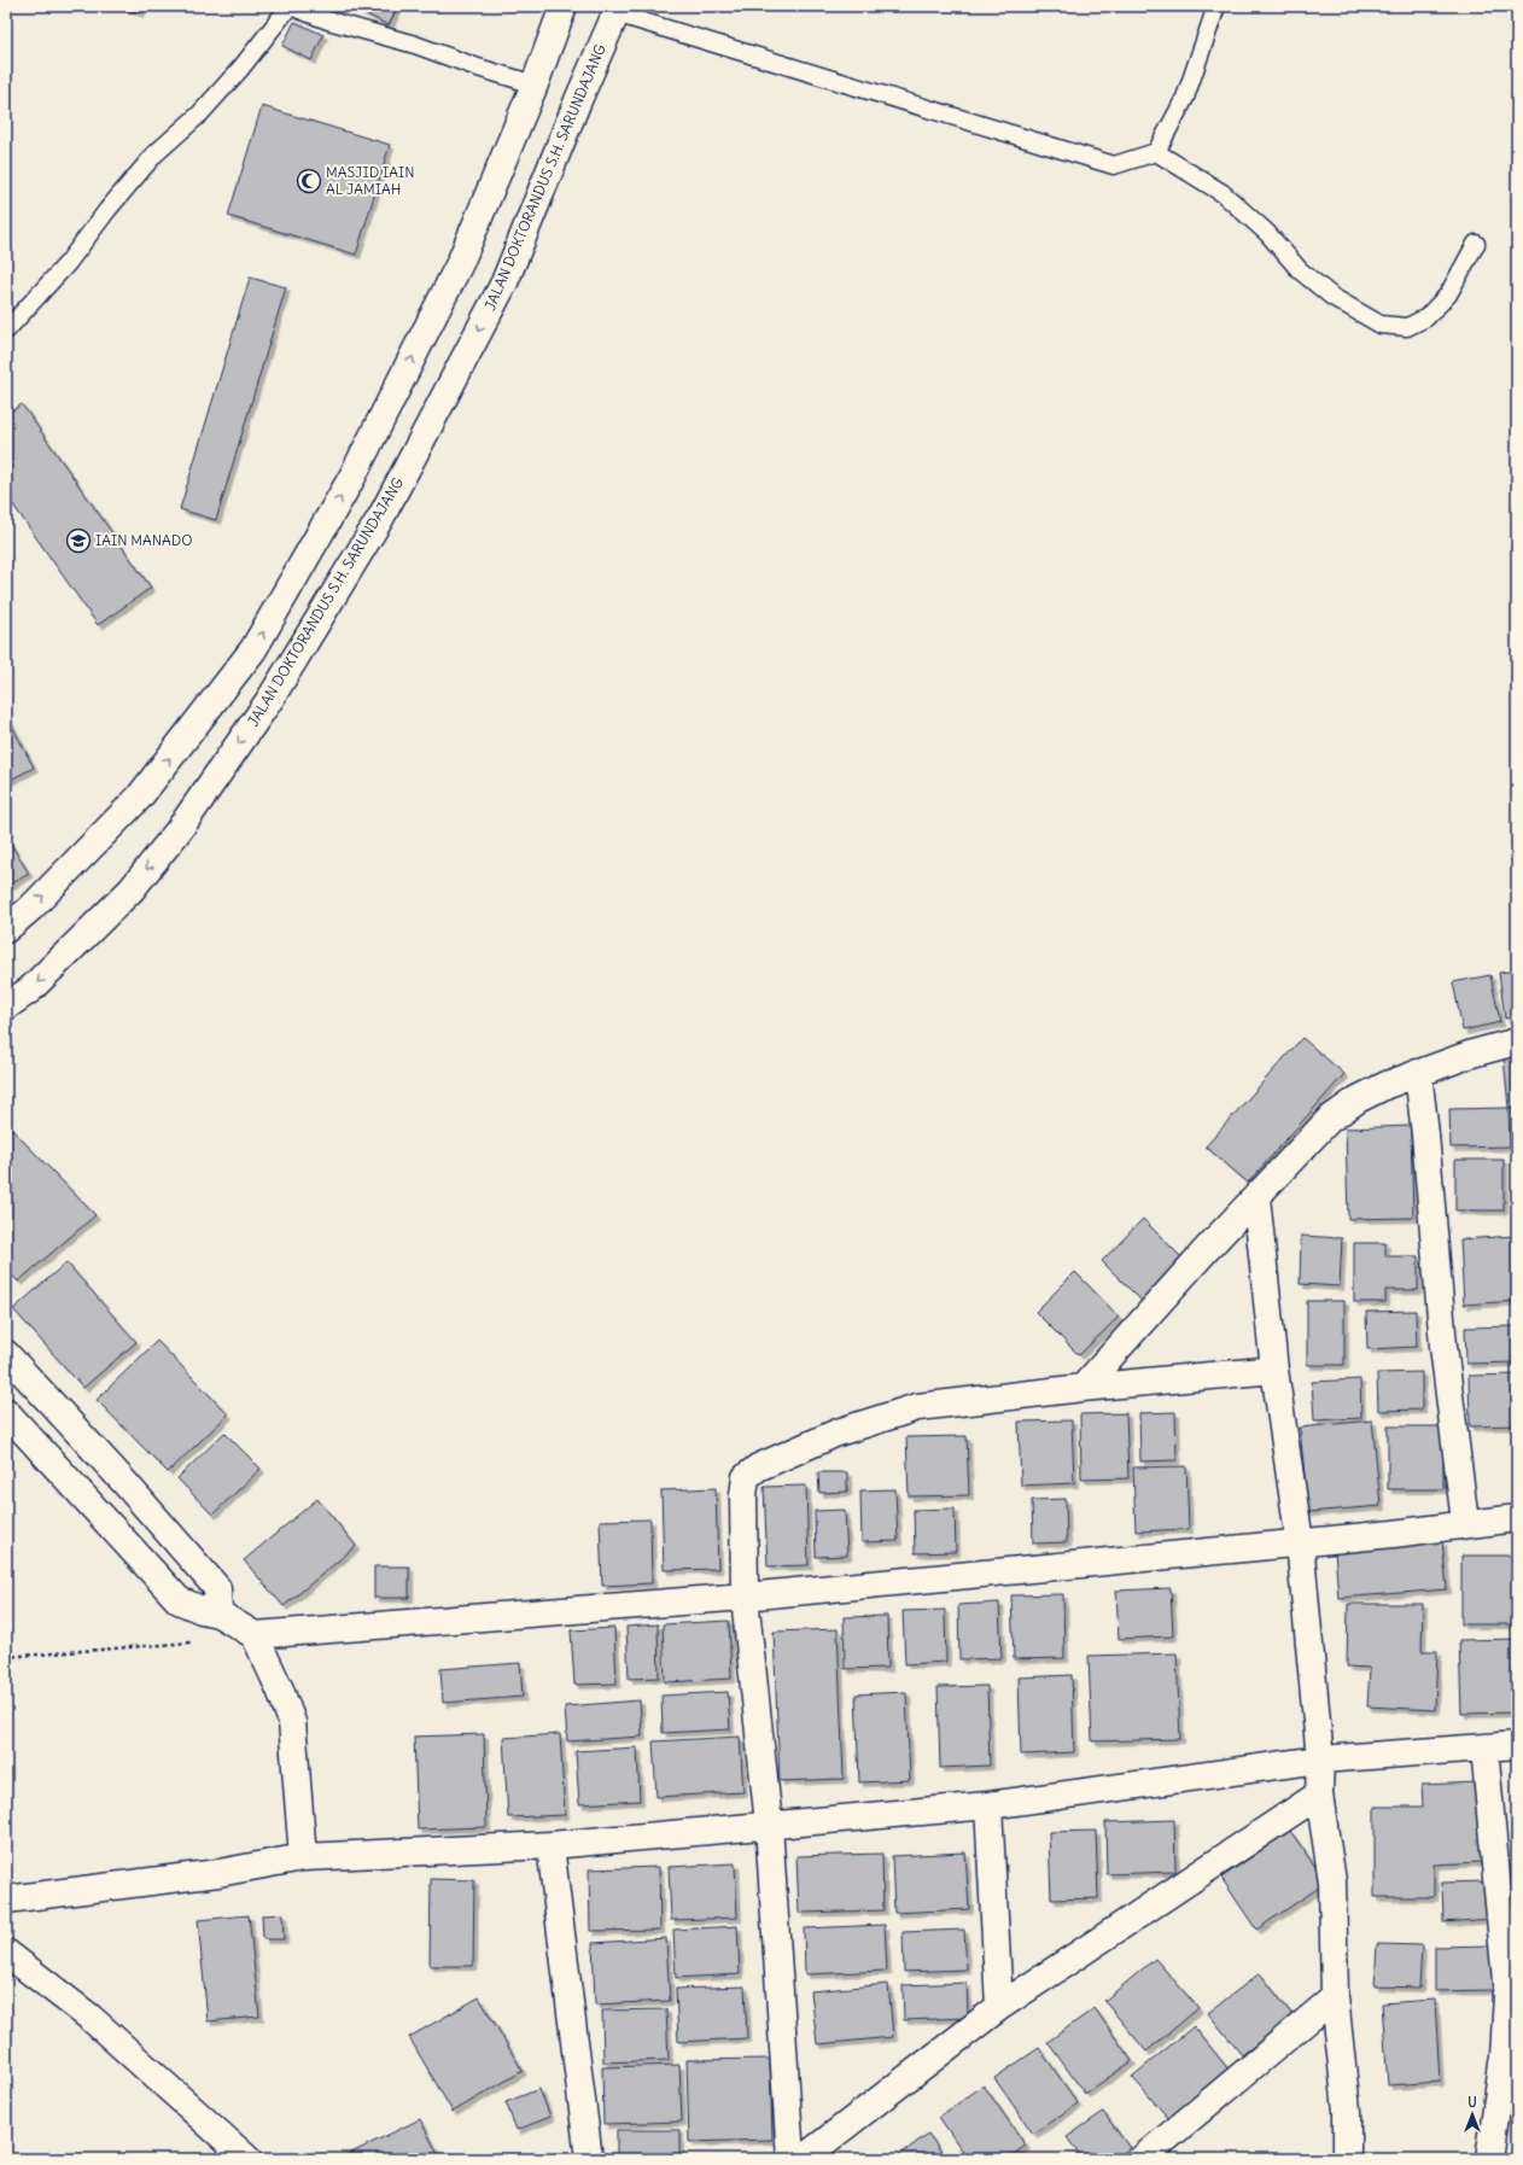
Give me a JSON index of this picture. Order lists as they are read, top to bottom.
{
  "streets": {
    "main road": ["JALAN DOKTORANDUS S.H. SARUNDAJANG"]
  },
  "places": {
    "mosque": ["MASJID IAIN AL JAMIAH"],
    "school or university": ["IAIN MANADO"]
  },
  "north": "top"
}
